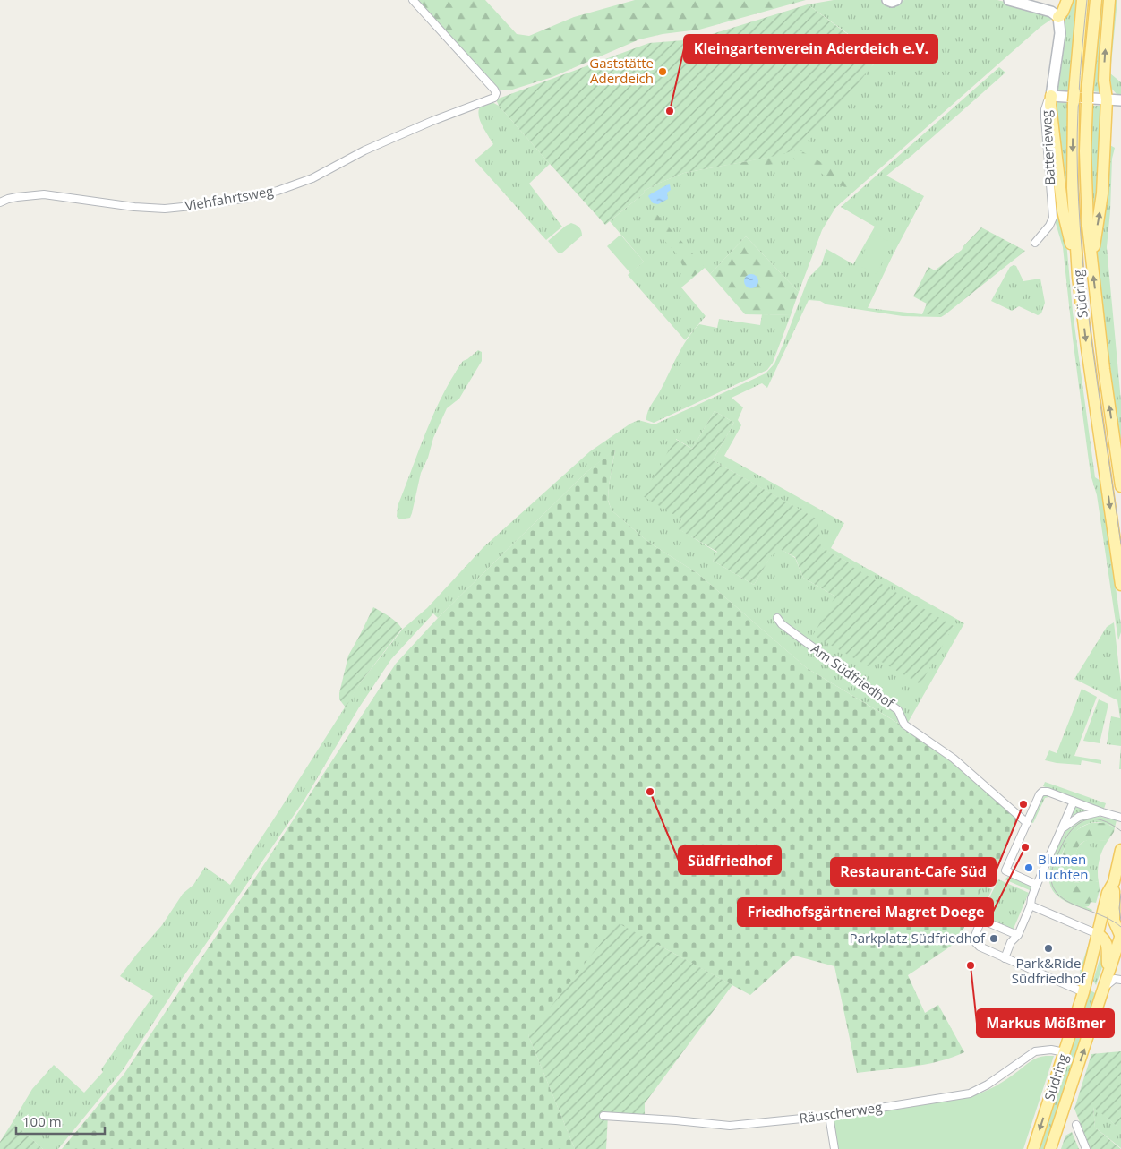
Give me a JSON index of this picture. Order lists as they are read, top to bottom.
{
  "streets": {
    "main road": ["Südring"],
    "street": [
      "Batterieweg",
      "Viehfahrtsweg",
      "Am Südfriedhof",
      "Räuscherweg"
    ]
  },
  "crossings": [
    ["Südring", "Räuscherweg"]
  ],
  "places": [
    "Gaststätte Aderdeich",
    "Kleingartenverein Aderdeich e.V.",
    "Südfriedhof",
    "Restaurant-Cafe Süd",
    "Friedhofsgärtnerei Magret Doege",
    "Blumen Luchten",
    "Parkplatz Südfriedhof",
    "Park&Ride Südfriedhof",
    "Markus Mößmer"
  ],
  "scale_bar": "100 m"
}
